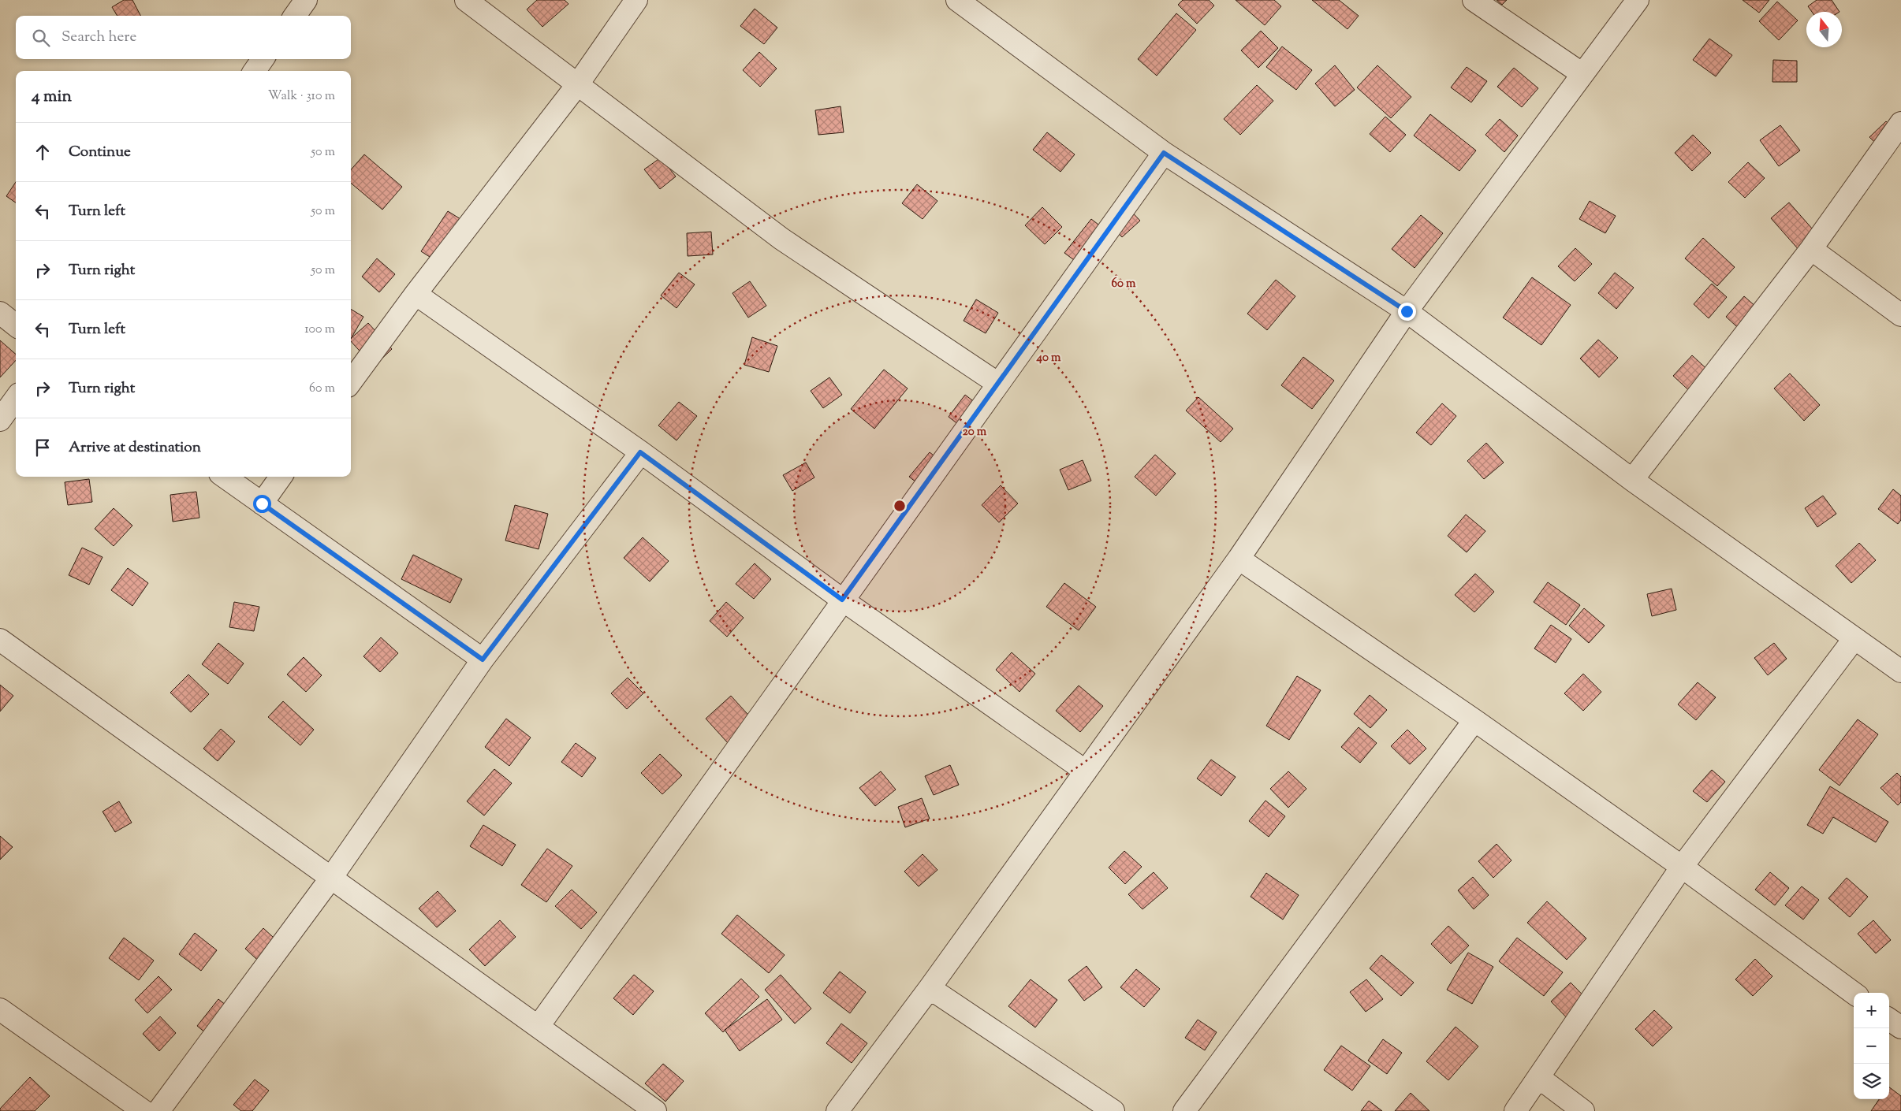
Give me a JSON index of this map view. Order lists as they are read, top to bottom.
{
  "north": "top",
  "page": {
    "search": "Search here",
    "heading": ["4 min", "Walk · 310 m"],
    "list": [
      ["Continue", "50 m"],
      ["Turn left", "50 m"],
      ["Turn right", "50 m"],
      ["Turn left", "100 m"],
      ["Turn right", "60 m"],
      "Arrive at destination"
    ],
    "map_buttons": ["+", "−"]
  },
  "rings": ["60 m", "40 m", "20 m"]
}
